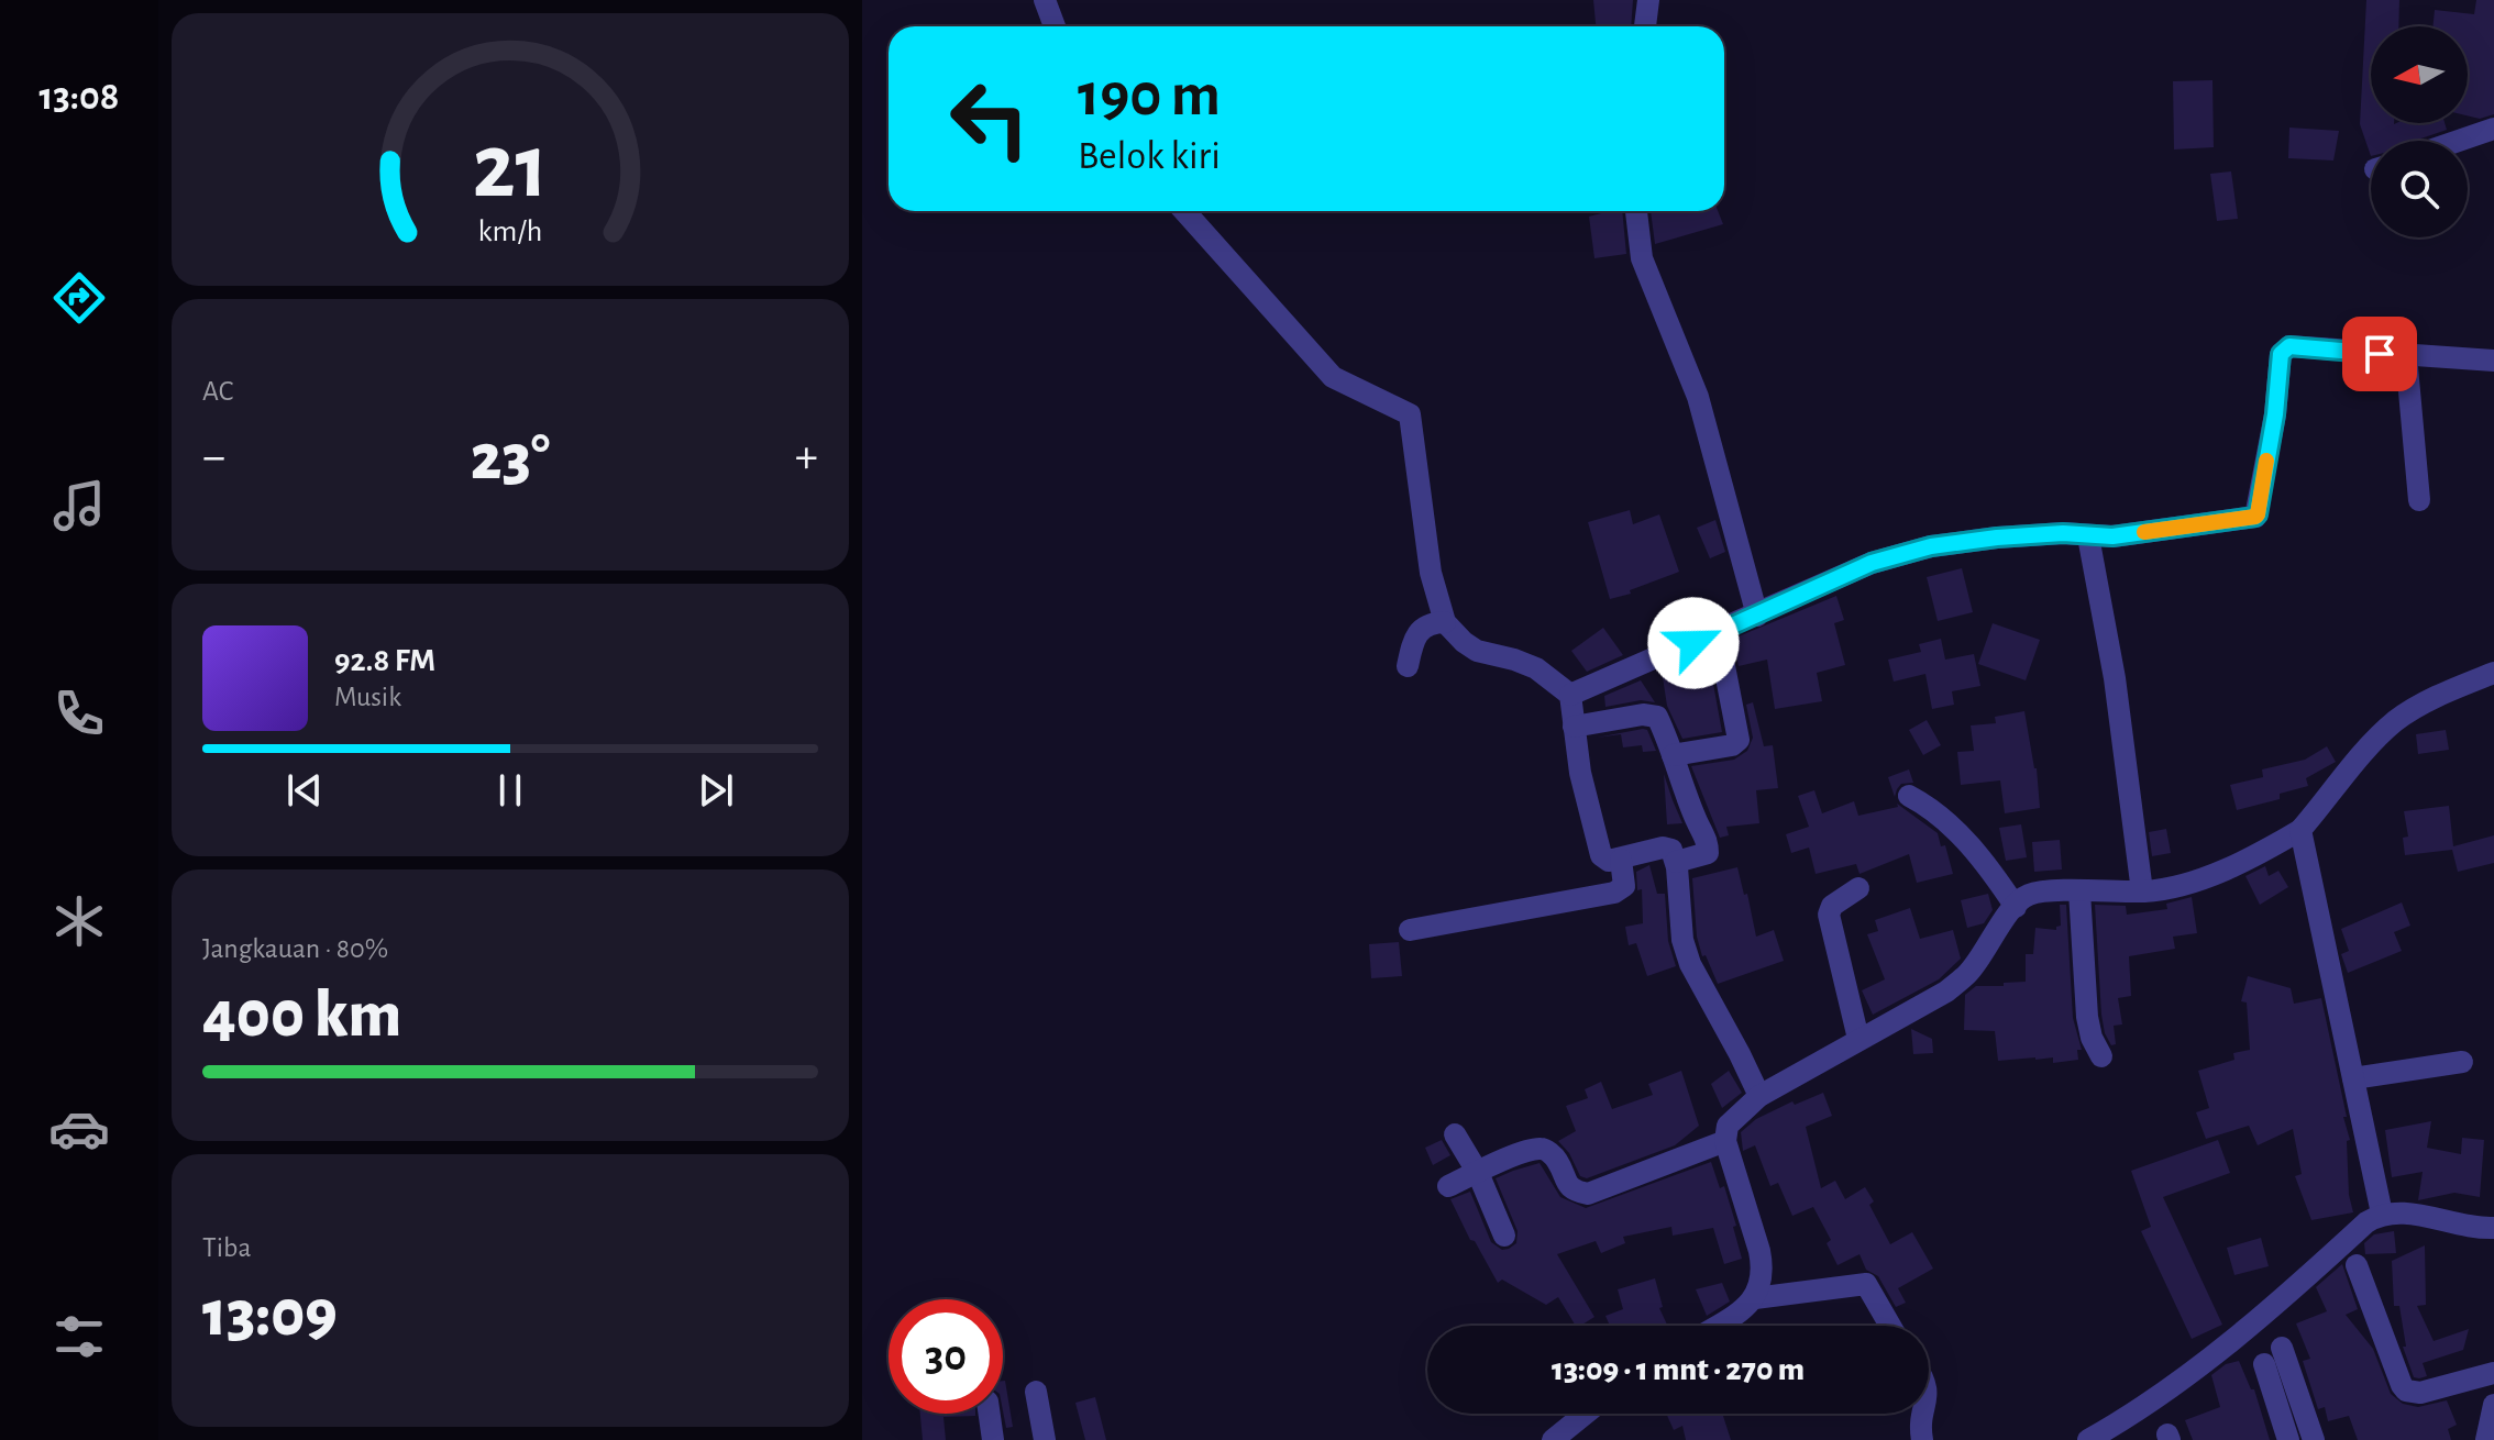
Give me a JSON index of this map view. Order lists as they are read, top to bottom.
{
  "north": "left",
  "page": {
    "tabs": "13:08",
    "turn": ["190 m", "Belok kiri"],
    "tile": [
      "AC",
      ["Jangkauan · 80%", "400 km"],
      ["Tiba", "13:09"]
    ],
    "heat": ["−", "23°", "+"],
    "song": ["92.8 FM", "Musik"],
    "limit": "30",
    "trip": "13:09 · 1 mnt · 270 m",
    "gauge": ["21", "km/h"]
  }
}
